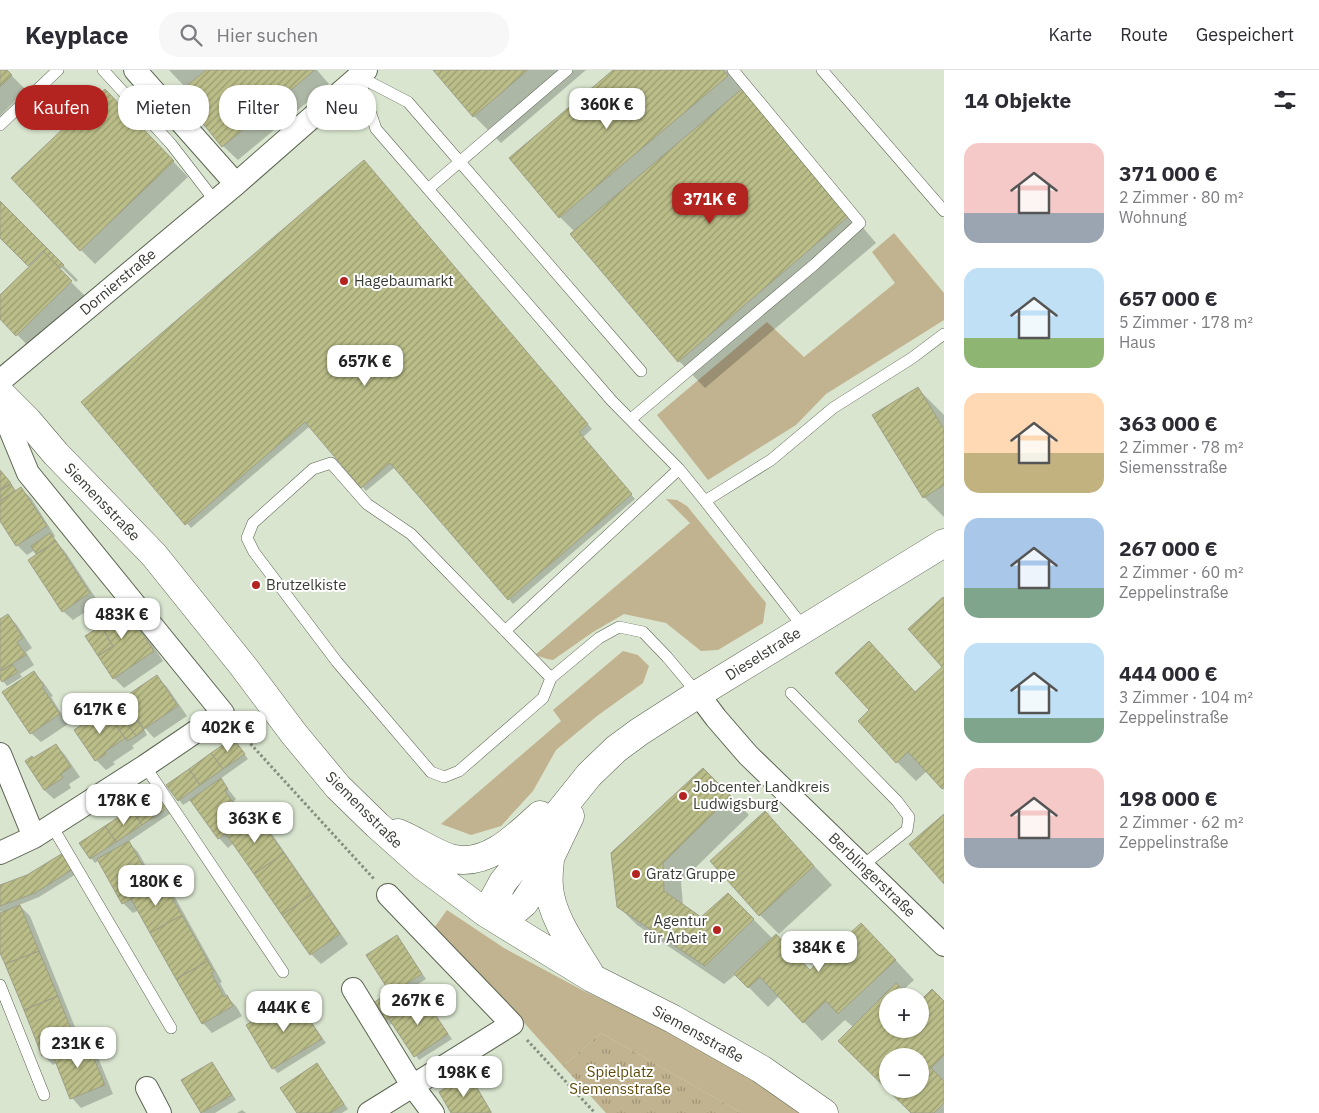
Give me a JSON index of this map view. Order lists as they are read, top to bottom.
{
  "streets": {
    "street": [
      "Dornierstraße",
      "Siemensstraße",
      "Dieselstraße",
      "Berblingerstraße"
    ]
  },
  "crossings": [
    ["Dieselstraße", "Berblingerstraße"]
  ],
  "parks": ["Spielplatz Siemensstraße"],
  "places": [
    "Hagebaumarkt",
    "Brutzelkiste",
    "Jobcenter Landkreis Ludwigsburg",
    "Gratz Gruppe",
    "Agentur für Arbeit"
  ],
  "page": {
    "header": "Keyplace",
    "search": "Hier suchen",
    "nav": ["Karte", "Route", "Gespeichert"],
    "heading": "14 Objekte",
    "chip": [
      "Kaufen",
      "Mieten",
      "Filter",
      "Neu"
    ],
    "price": [
      "360K €",
      "371K €",
      "657K €",
      "483K €",
      "617K €",
      "402K €",
      "178K €",
      "363K €",
      "180K €",
      "384K €",
      "267K €",
      "444K €",
      "231K €",
      "198K €"
    ],
    "list": [
      {
        "name": "371 000 €",
        "note": "2 Zimmer · 80 m² · Wohnung"
      },
      {
        "name": "657 000 €",
        "note": "5 Zimmer · 178 m² · Haus"
      },
      {
        "name": "363 000 €",
        "note": "2 Zimmer · 78 m² · Siemensstraße"
      },
      {
        "name": "267 000 €",
        "note": "2 Zimmer · 60 m² · Zeppelinstraße"
      },
      {
        "name": "444 000 €",
        "note": "3 Zimmer · 104 m² · Zeppelinstraße"
      },
      {
        "name": "198 000 €",
        "note": "2 Zimmer · 62 m² · Zeppelinstraße"
      }
    ],
    "map_buttons": ["+", "−"]
  }
}
